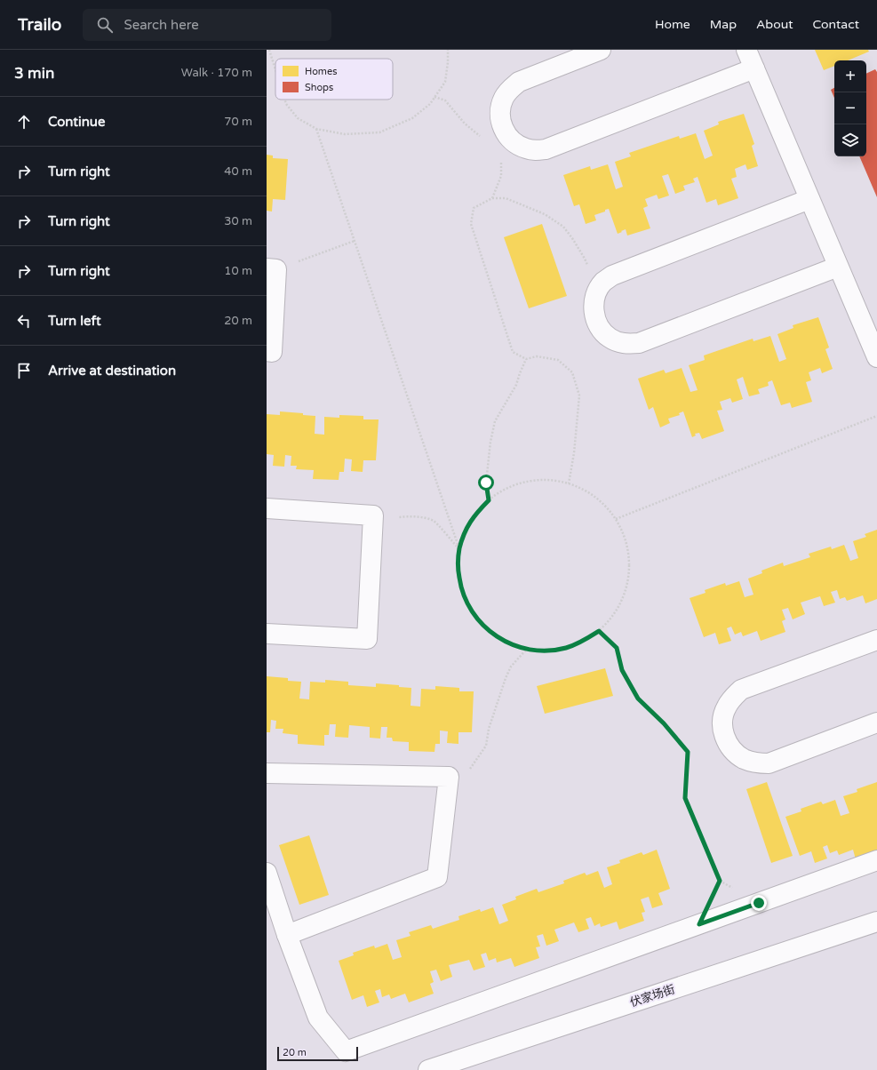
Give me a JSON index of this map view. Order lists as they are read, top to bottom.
{
  "streets": {
    "street": ["伏家场街"]
  },
  "legend": ["Homes", "Shops"],
  "scale_bar": "20 m",
  "page": {
    "header": "Trailo",
    "search": "Search here",
    "nav": [
      "Home",
      "Map",
      "About",
      "Contact"
    ],
    "heading": ["3 min", "Walk · 170 m"],
    "map_buttons": ["+", "−"],
    "list": [
      ["Continue", "70 m"],
      ["Turn right", "40 m"],
      ["Turn right", "30 m"],
      ["Turn right", "10 m"],
      ["Turn left", "20 m"],
      "Arrive at destination"
    ],
    "scale": "20 m"
  }
}
